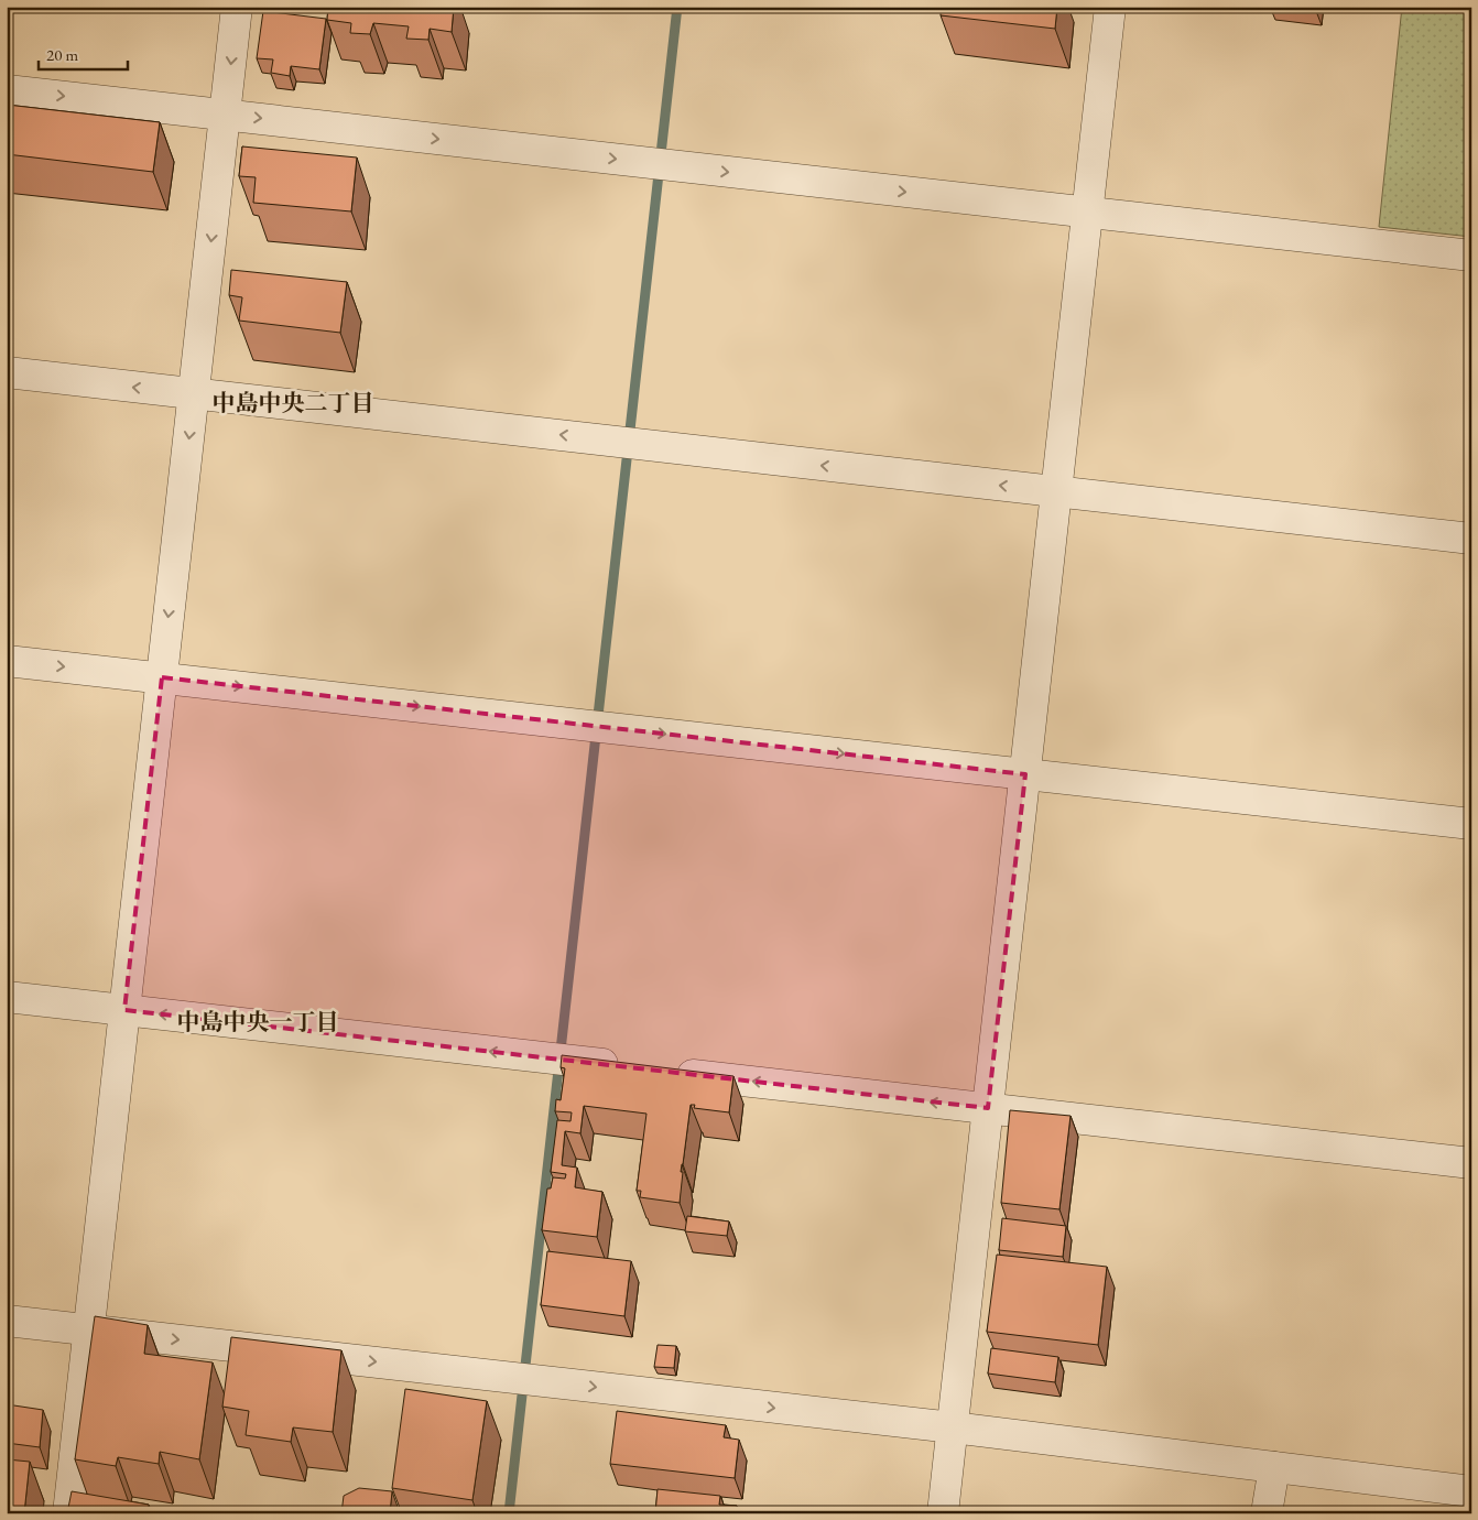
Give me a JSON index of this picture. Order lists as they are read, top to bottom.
{
  "districts": ["中島中央二丁目", "中島中央一丁目"],
  "scale_bar": "20 m"
}
